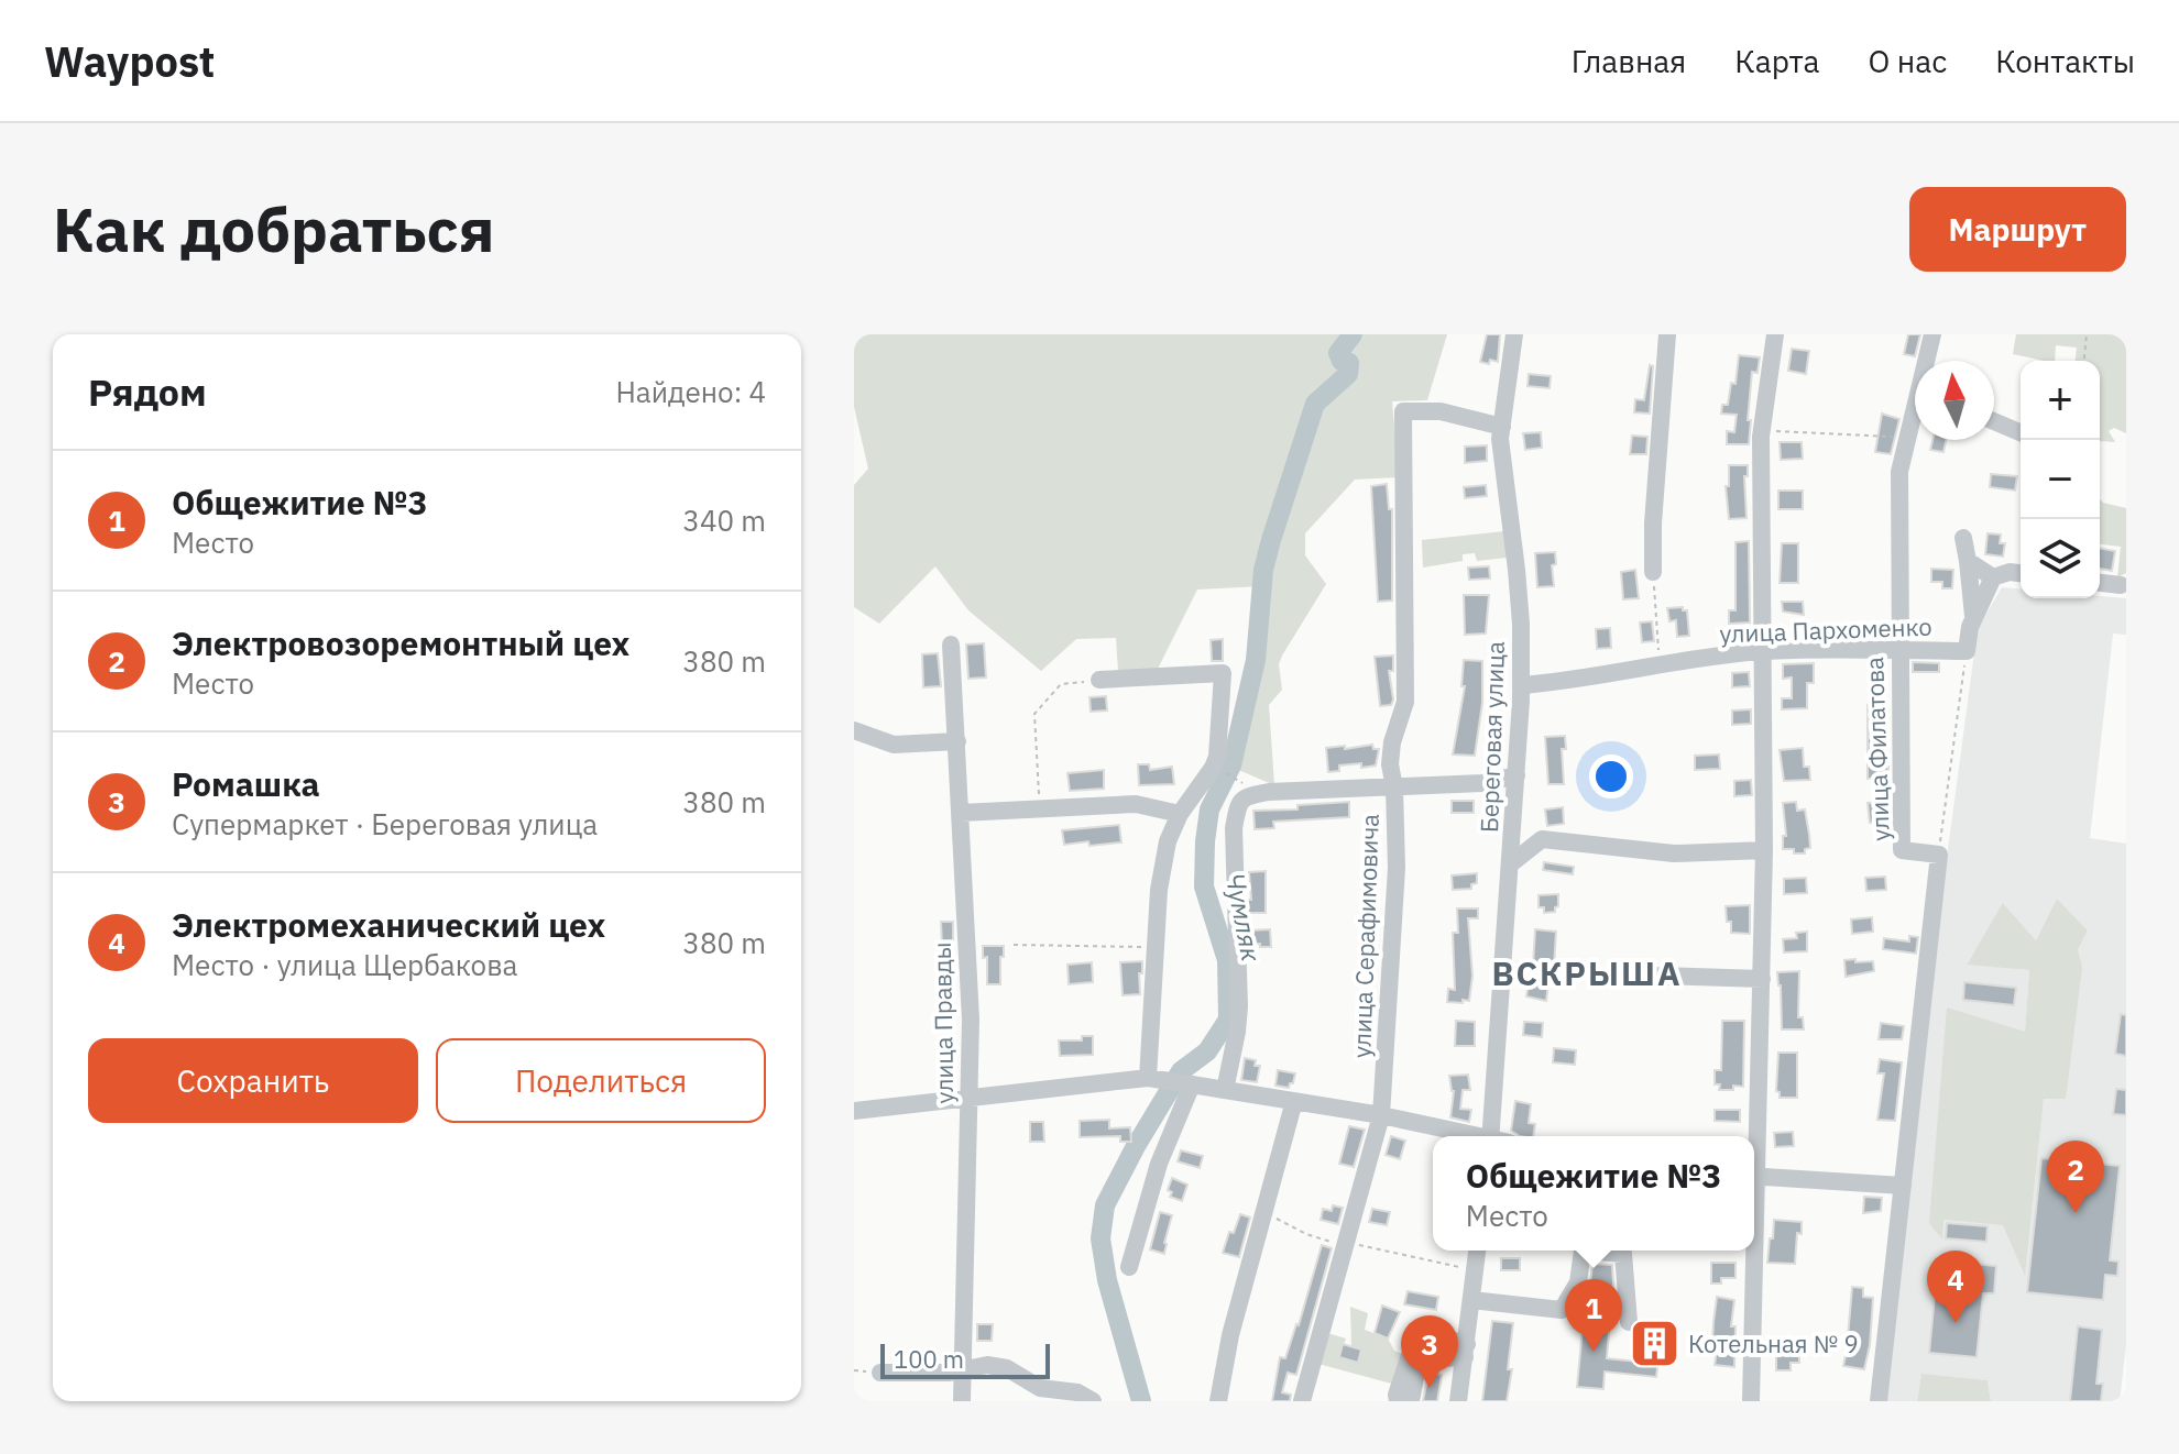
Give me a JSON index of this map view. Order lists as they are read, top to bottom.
{
  "streets": {
    "street": [
      "улица Пархоменко",
      "Береговая улица",
      "улица Филатова",
      "улица Серафимовича",
      "улица Правды"
    ]
  },
  "crossings": [
    ["улица Пархоменко", "Береговая улица"],
    ["улица Пархоменко", "улица Филатова"],
    ["Береговая улица", "улица Серафимовича"]
  ],
  "districts": ["ВСКРЫША"],
  "water": ["Чумляк"],
  "places": {
    "building": ["Котельная № 9"]
  },
  "scale_bar": "100 m",
  "north": "top",
  "page": {
    "header": "Waypost",
    "nav": [
      "Главная",
      "Карта",
      "О нас",
      "Контакты"
    ],
    "buttons": [
      "Маршрут",
      ["Сохранить", "Поделиться"]
    ],
    "title": "Как добраться",
    "heading": ["Рядом", "Найдено: 4"],
    "map_buttons": ["+", "−"],
    "list": [
      {
        "mark": "1",
        "name": "Общежитие №3",
        "note": "Место",
        "value": "340 m"
      },
      {
        "mark": "2",
        "name": "Электровозоремонтный цех",
        "note": "Место",
        "value": "380 m"
      },
      {
        "mark": "3",
        "name": "Ромашка",
        "note": "Супермаркет · Береговая улица",
        "value": "380 m"
      },
      {
        "mark": "4",
        "name": "Электромеханический цех",
        "note": "Место · улица Щербакова",
        "value": "380 m"
      }
    ],
    "popup": ["Общежитие №3", "Место"],
    "pins": [
      "2",
      "4",
      "1",
      "3"
    ],
    "scale": "100 m"
  }
}
